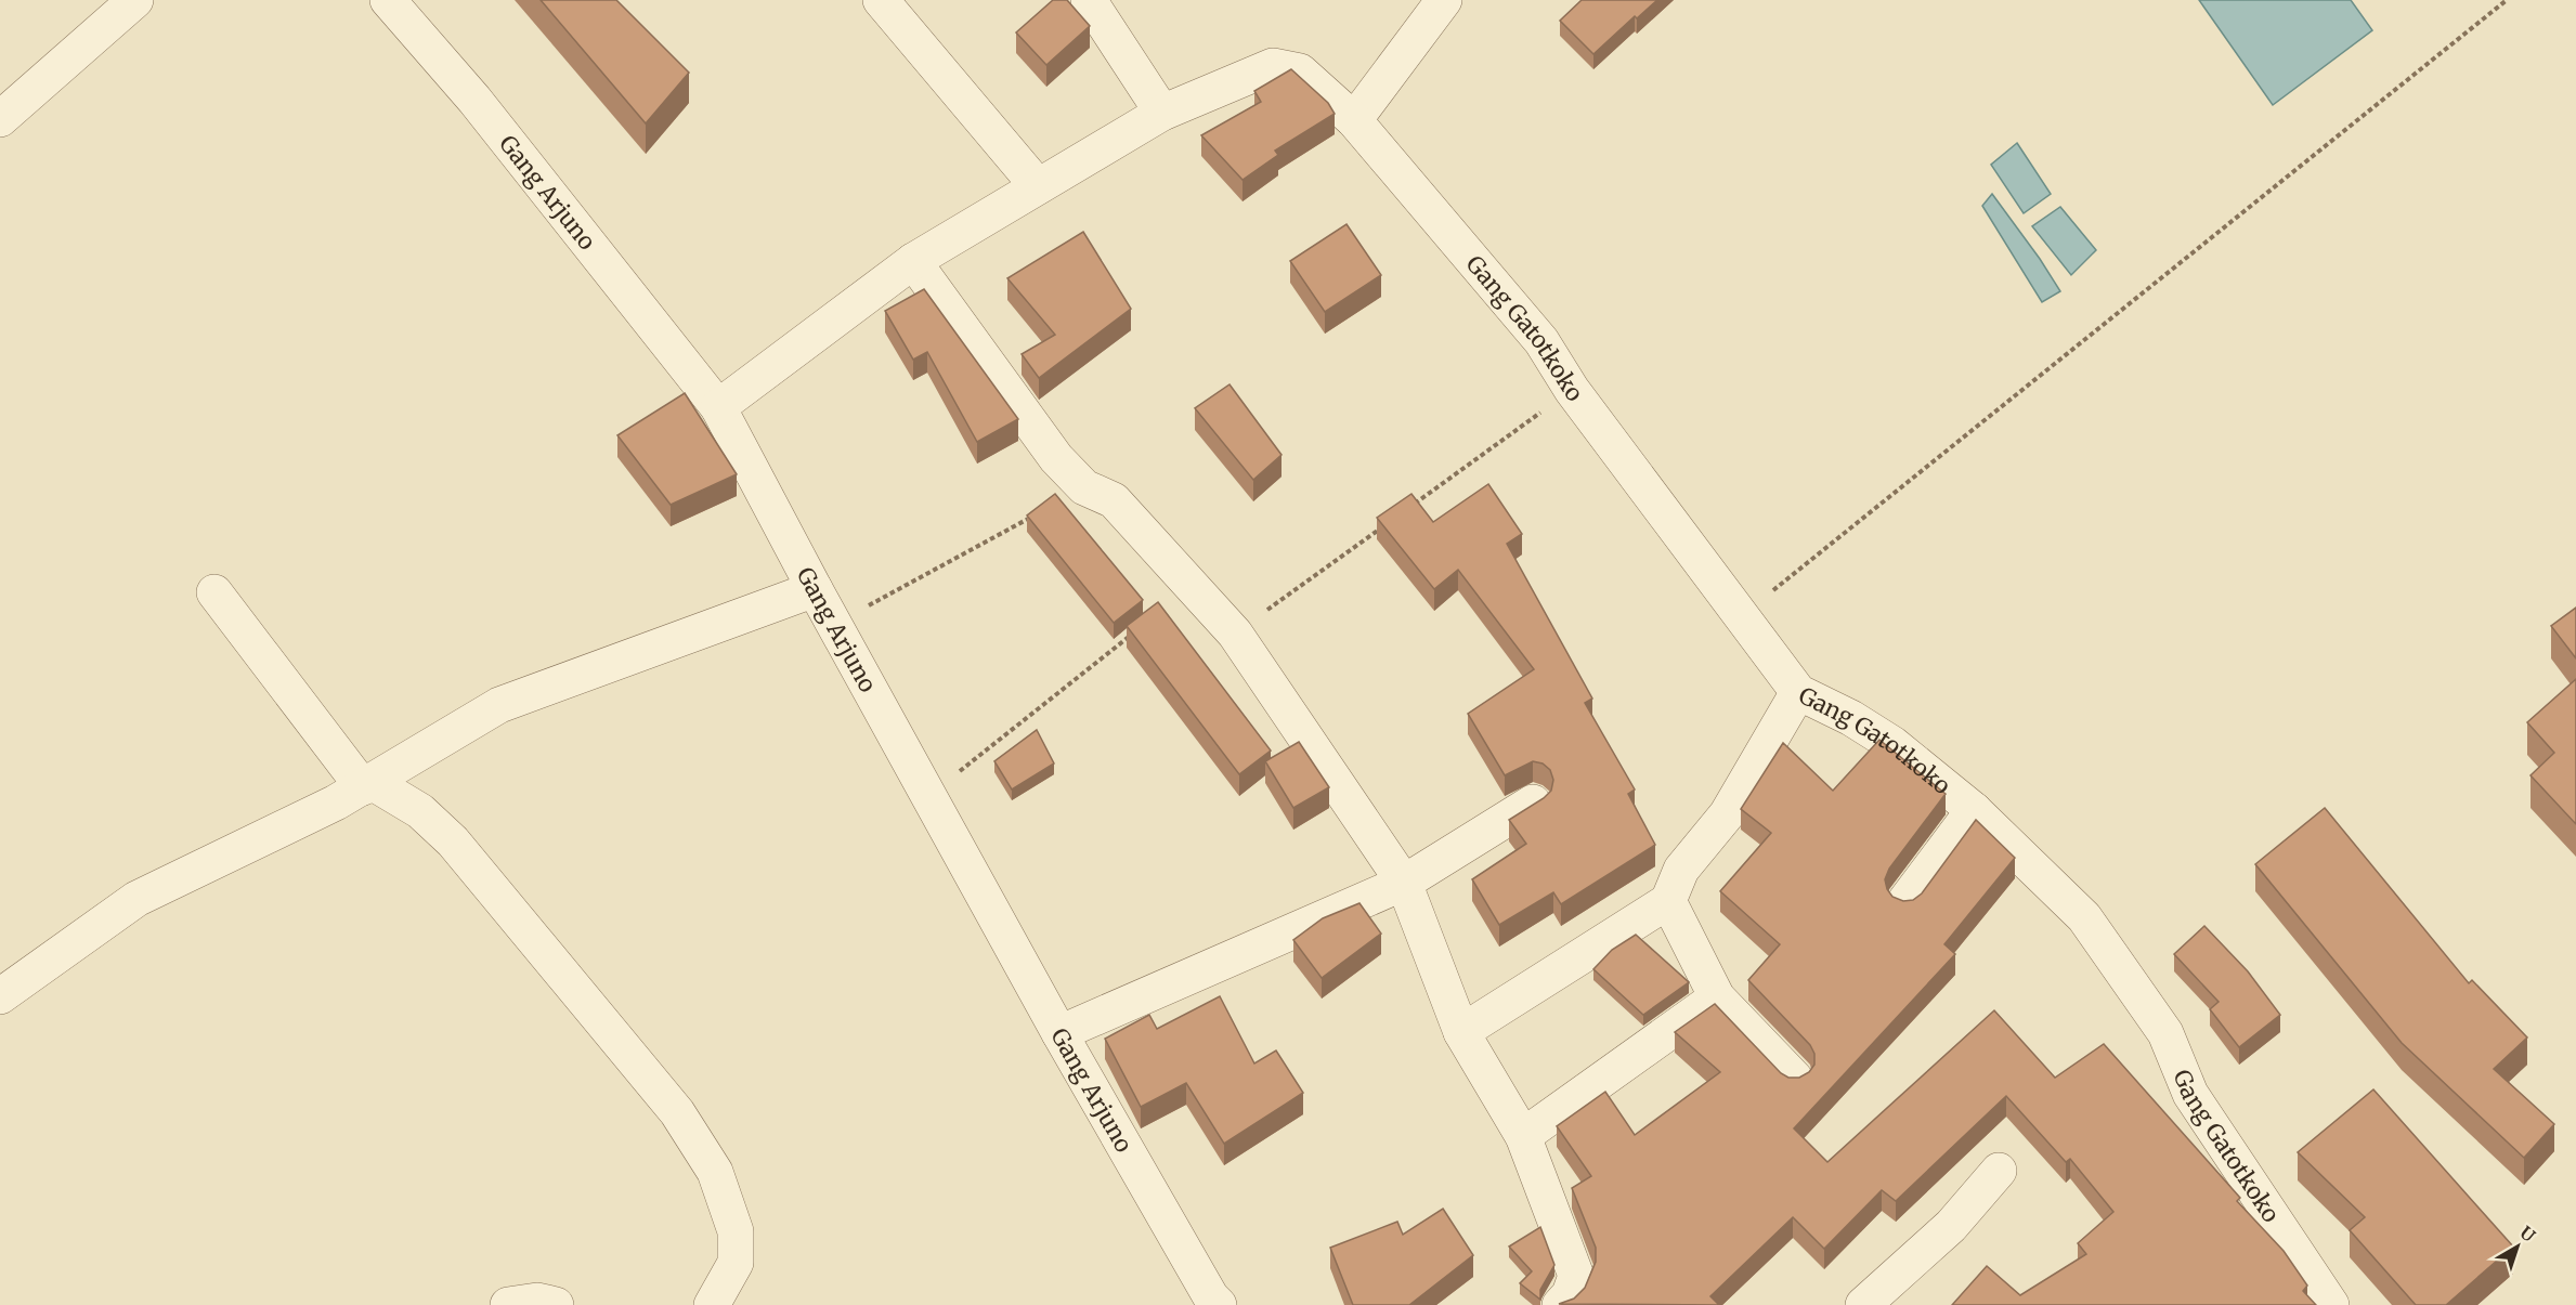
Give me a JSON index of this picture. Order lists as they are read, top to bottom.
{
  "streets": {
    "street": ["Gang Arjuno", "Gang Gatotkoko"]
  },
  "crossings": [
    ["Gang Arjuno", "Gang Gatotkoko"]
  ],
  "north": "top right"
}
